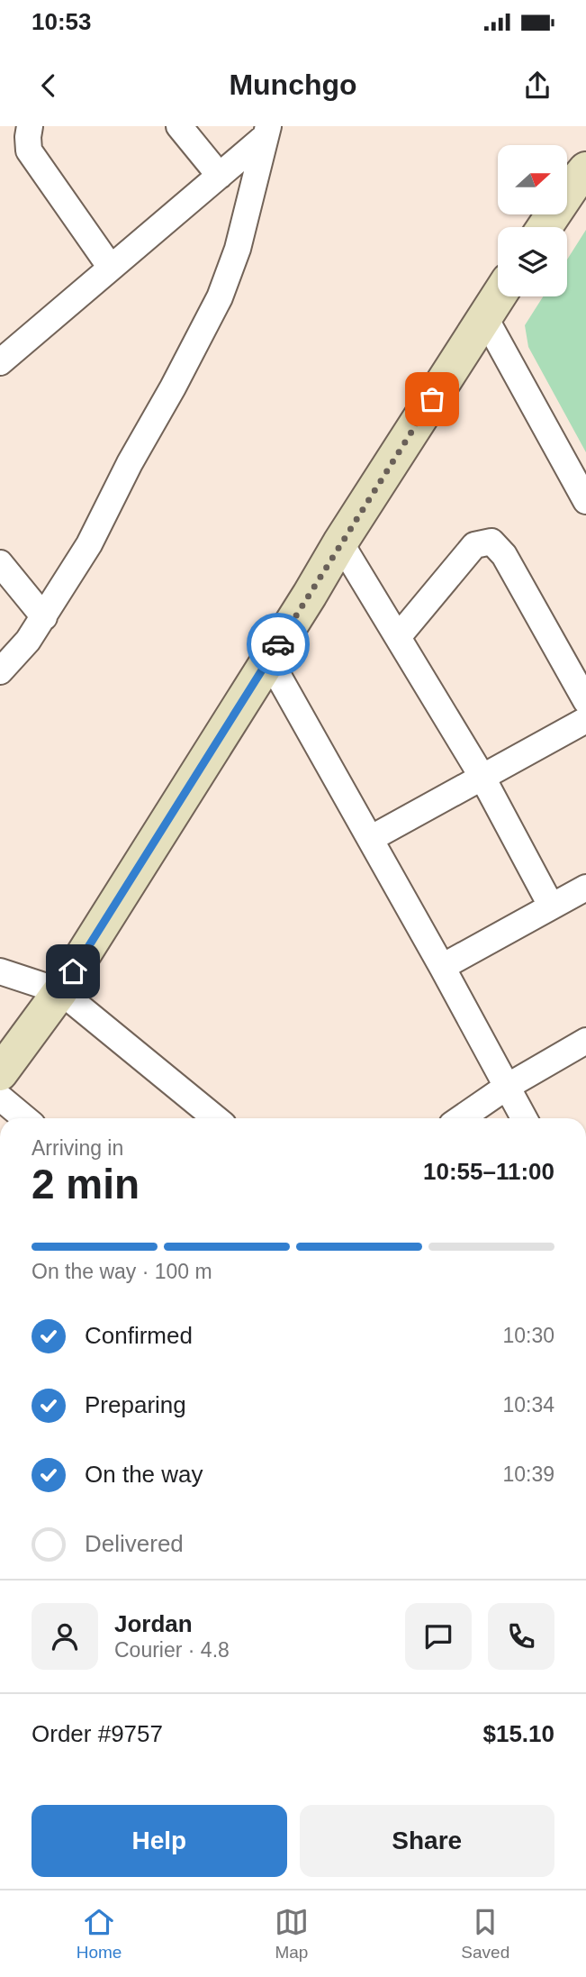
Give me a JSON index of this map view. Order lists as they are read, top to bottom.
{
  "north": "right",
  "page": {
    "status": "10:53",
    "header": "Munchgo",
    "heading": ["2 min", "Arriving in", "10:55–11:00"],
    "panel": [
      "Jordan",
      "Courier · 4.8",
      "Order #9757",
      "$15.10"
    ],
    "bar": "On the way · 100 m",
    "list": [
      ["Confirmed", "10:30"],
      ["Preparing", "10:34"],
      ["On the way", "10:39"],
      "Delivered"
    ],
    "buttons": ["Help", "Share"],
    "tabs": ["Home", "Map", "Saved"]
  }
}
